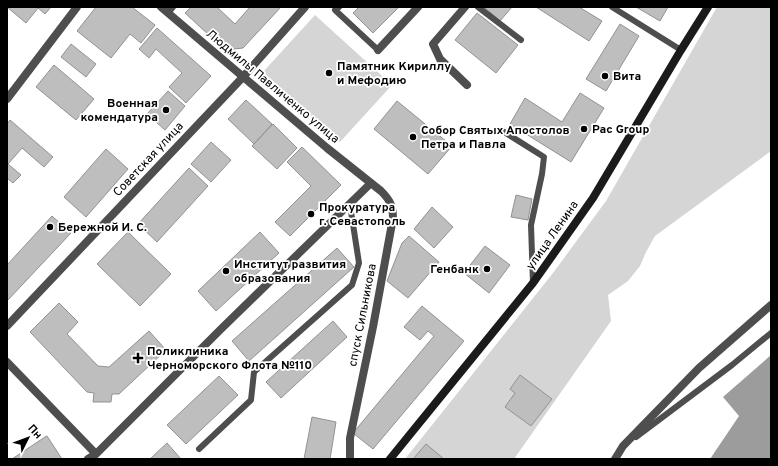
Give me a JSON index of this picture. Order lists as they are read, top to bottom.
{
  "streets": {
    "main road": ["улица Ленина"],
    "street": ["Людмилы Павличенко улица", "Советская улица", "спуск Сильникова"]
  },
  "crossings": [
    ["Людмилы Павличенко улица", "Советская улица"],
    ["Людмилы Павличенко улица", "спуск Сильникова"]
  ],
  "places": {
    "other": [
      "Памятник Кириллу и Мефодию",
      "Вита",
      "Военная комендатура",
      "Pac Group",
      "Собор Святых Апостолов Петра и Павла",
      "Прокуратура г. Севастополь",
      "Бережной И. С.",
      "Генбанк",
      "Институт развития образования"
    ],
    "health": ["Поликлиника Черноморского Флота №110"]
  },
  "north": "top right"
}
